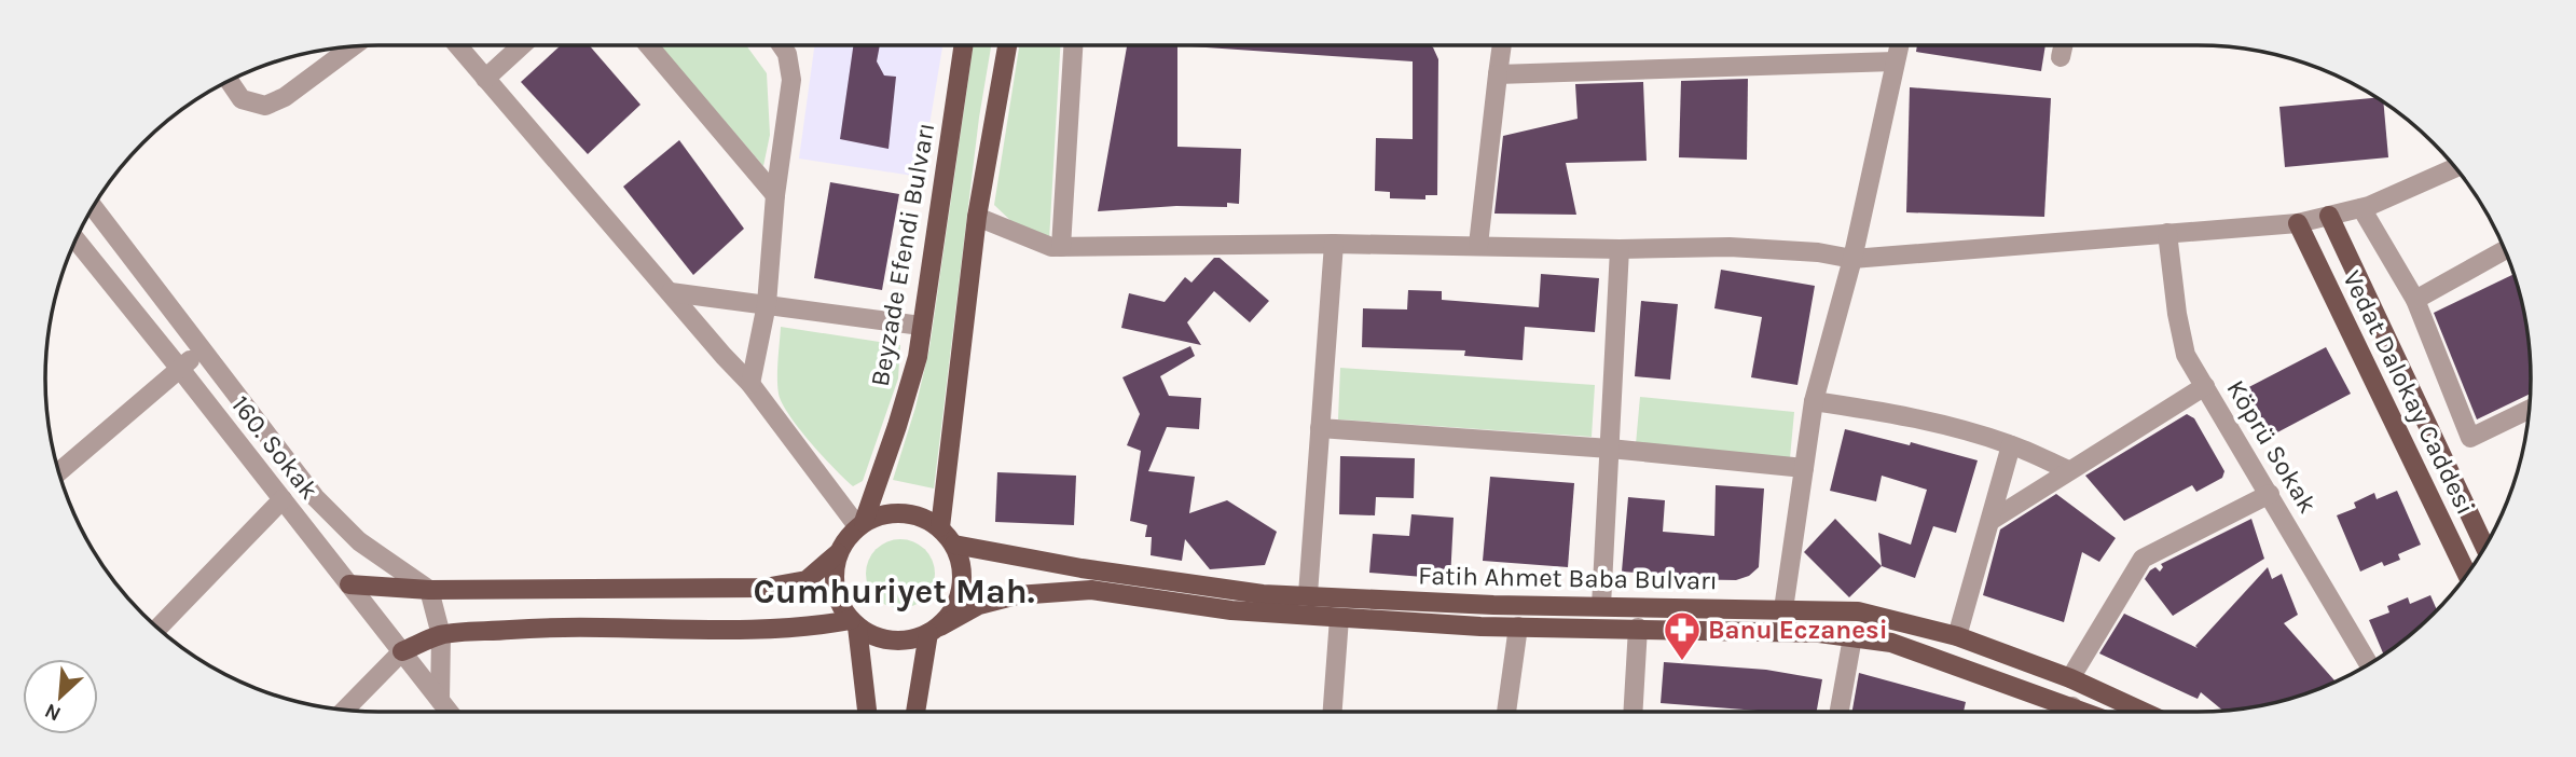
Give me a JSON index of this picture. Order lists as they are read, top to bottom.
{
  "streets": {
    "main road": ["Beyzade Efendi Bulvarı", "Vedat Dalokay Caddesi", "Fatih Ahmet Baba Bulvarı"],
    "street": ["Köprü Sokak", "160. Sokak"]
  },
  "crossings": [
    ["Beyzade Efendi Bulvarı", "Fatih Ahmet Baba Bulvarı"]
  ],
  "districts": ["Cumhuriyet Mah."],
  "places": {
    "pharmacy": ["Banu Eczanesi"]
  },
  "north": "bottom left"
}
